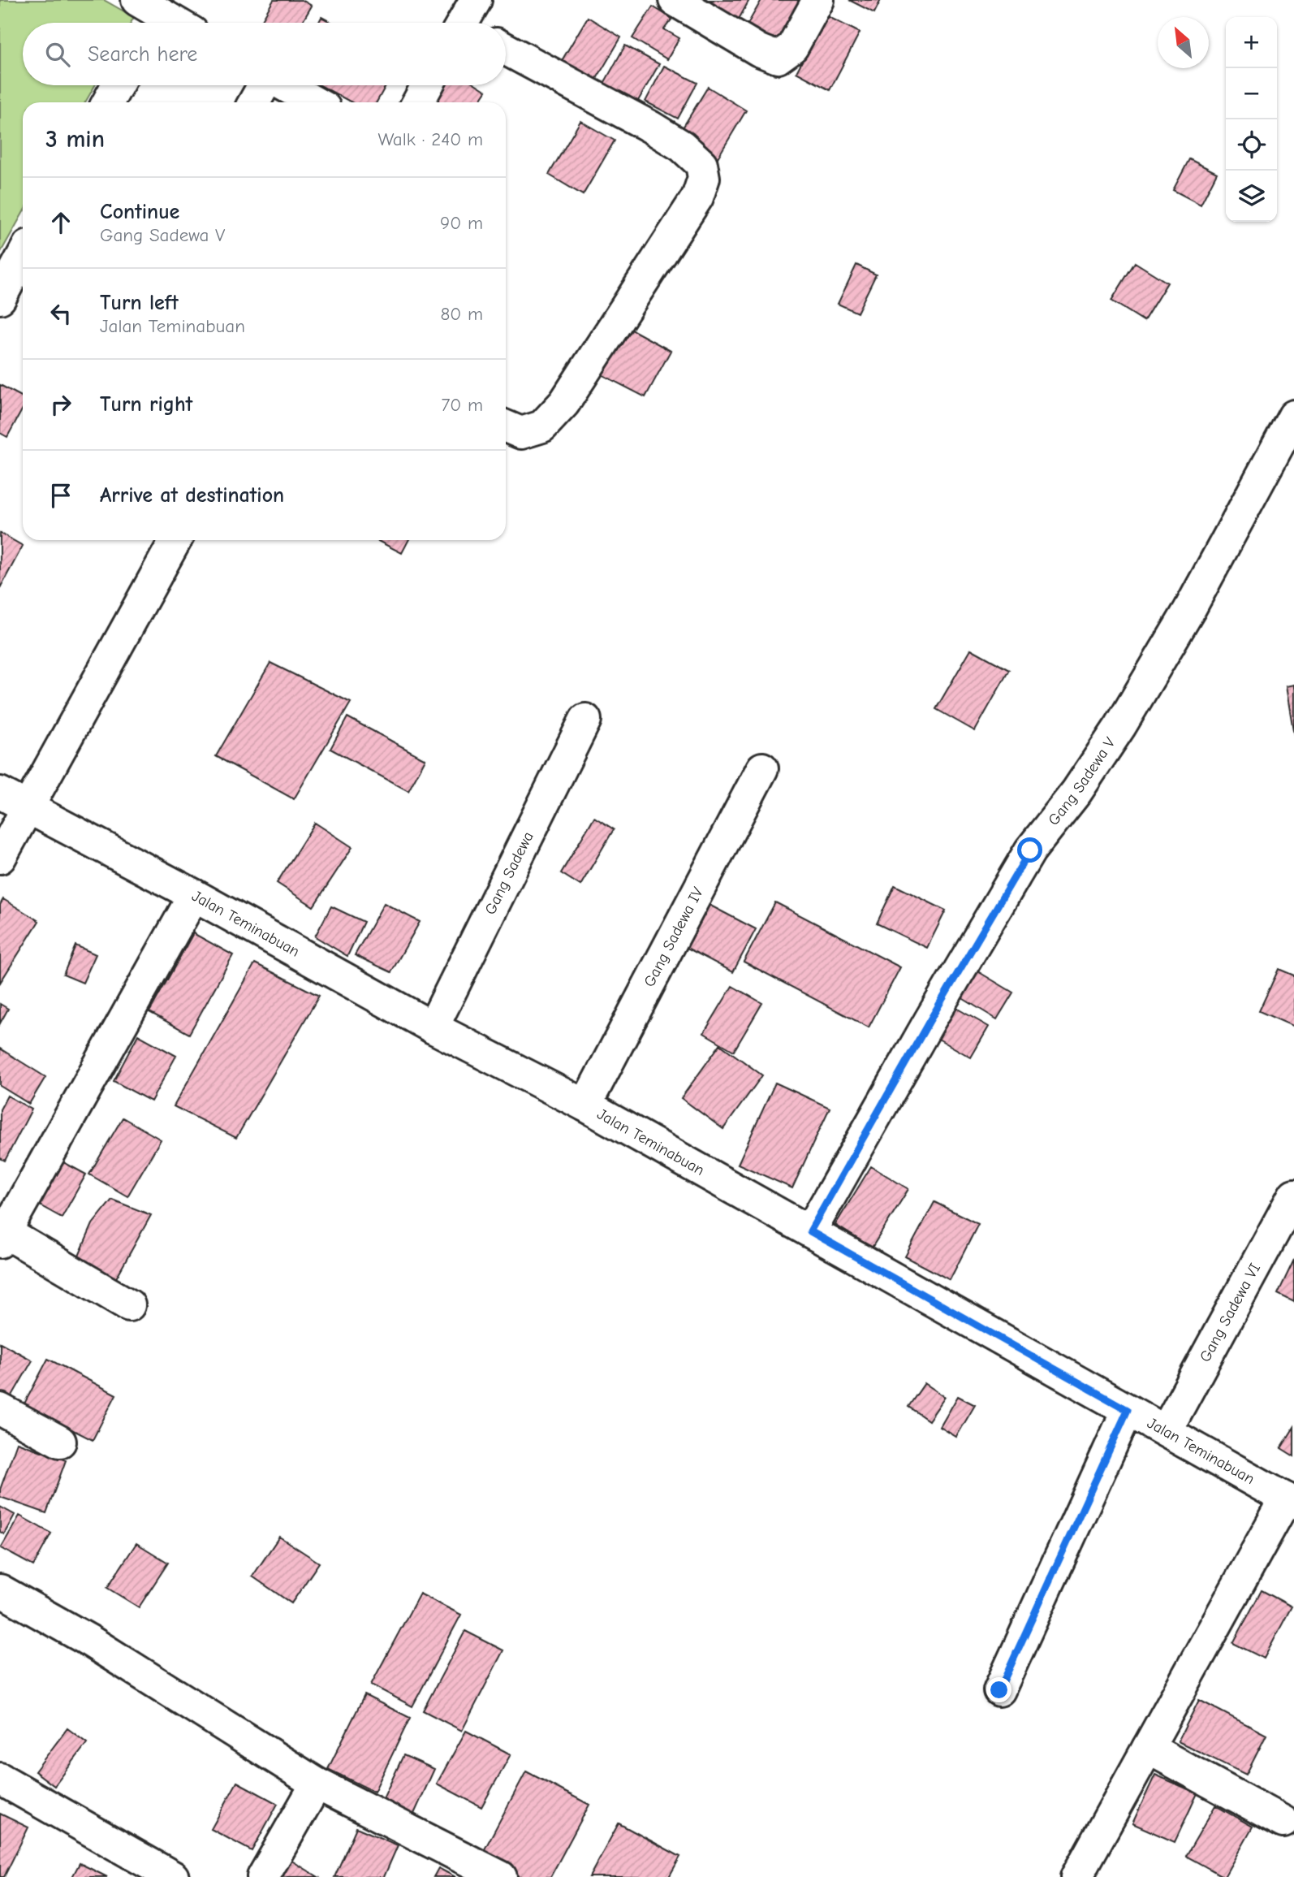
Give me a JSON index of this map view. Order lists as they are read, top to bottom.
{
  "streets": {
    "street": [
      "Gang Sadewa V",
      "Gang Sadewa",
      "Jalan Teminabuan",
      "Gang Sadewa IV",
      "Gang Sadewa VI"
    ]
  },
  "crossings": [
    ["Gang Sadewa V", "Jalan Teminabuan"],
    ["Gang Sadewa", "Jalan Teminabuan"],
    ["Jalan Teminabuan", "Gang Sadewa IV"],
    ["Jalan Teminabuan", "Gang Sadewa VI"]
  ],
  "north": "top left",
  "page": {
    "map_buttons": ["+", "−"],
    "search": "Search here",
    "heading": ["3 min", "Walk · 240 m"],
    "list": [
      ["Continue", "Gang Sadewa V", "90 m"],
      ["Turn left", "Jalan Teminabuan", "80 m"],
      ["Turn right", "70 m"],
      "Arrive at destination"
    ]
  }
}
